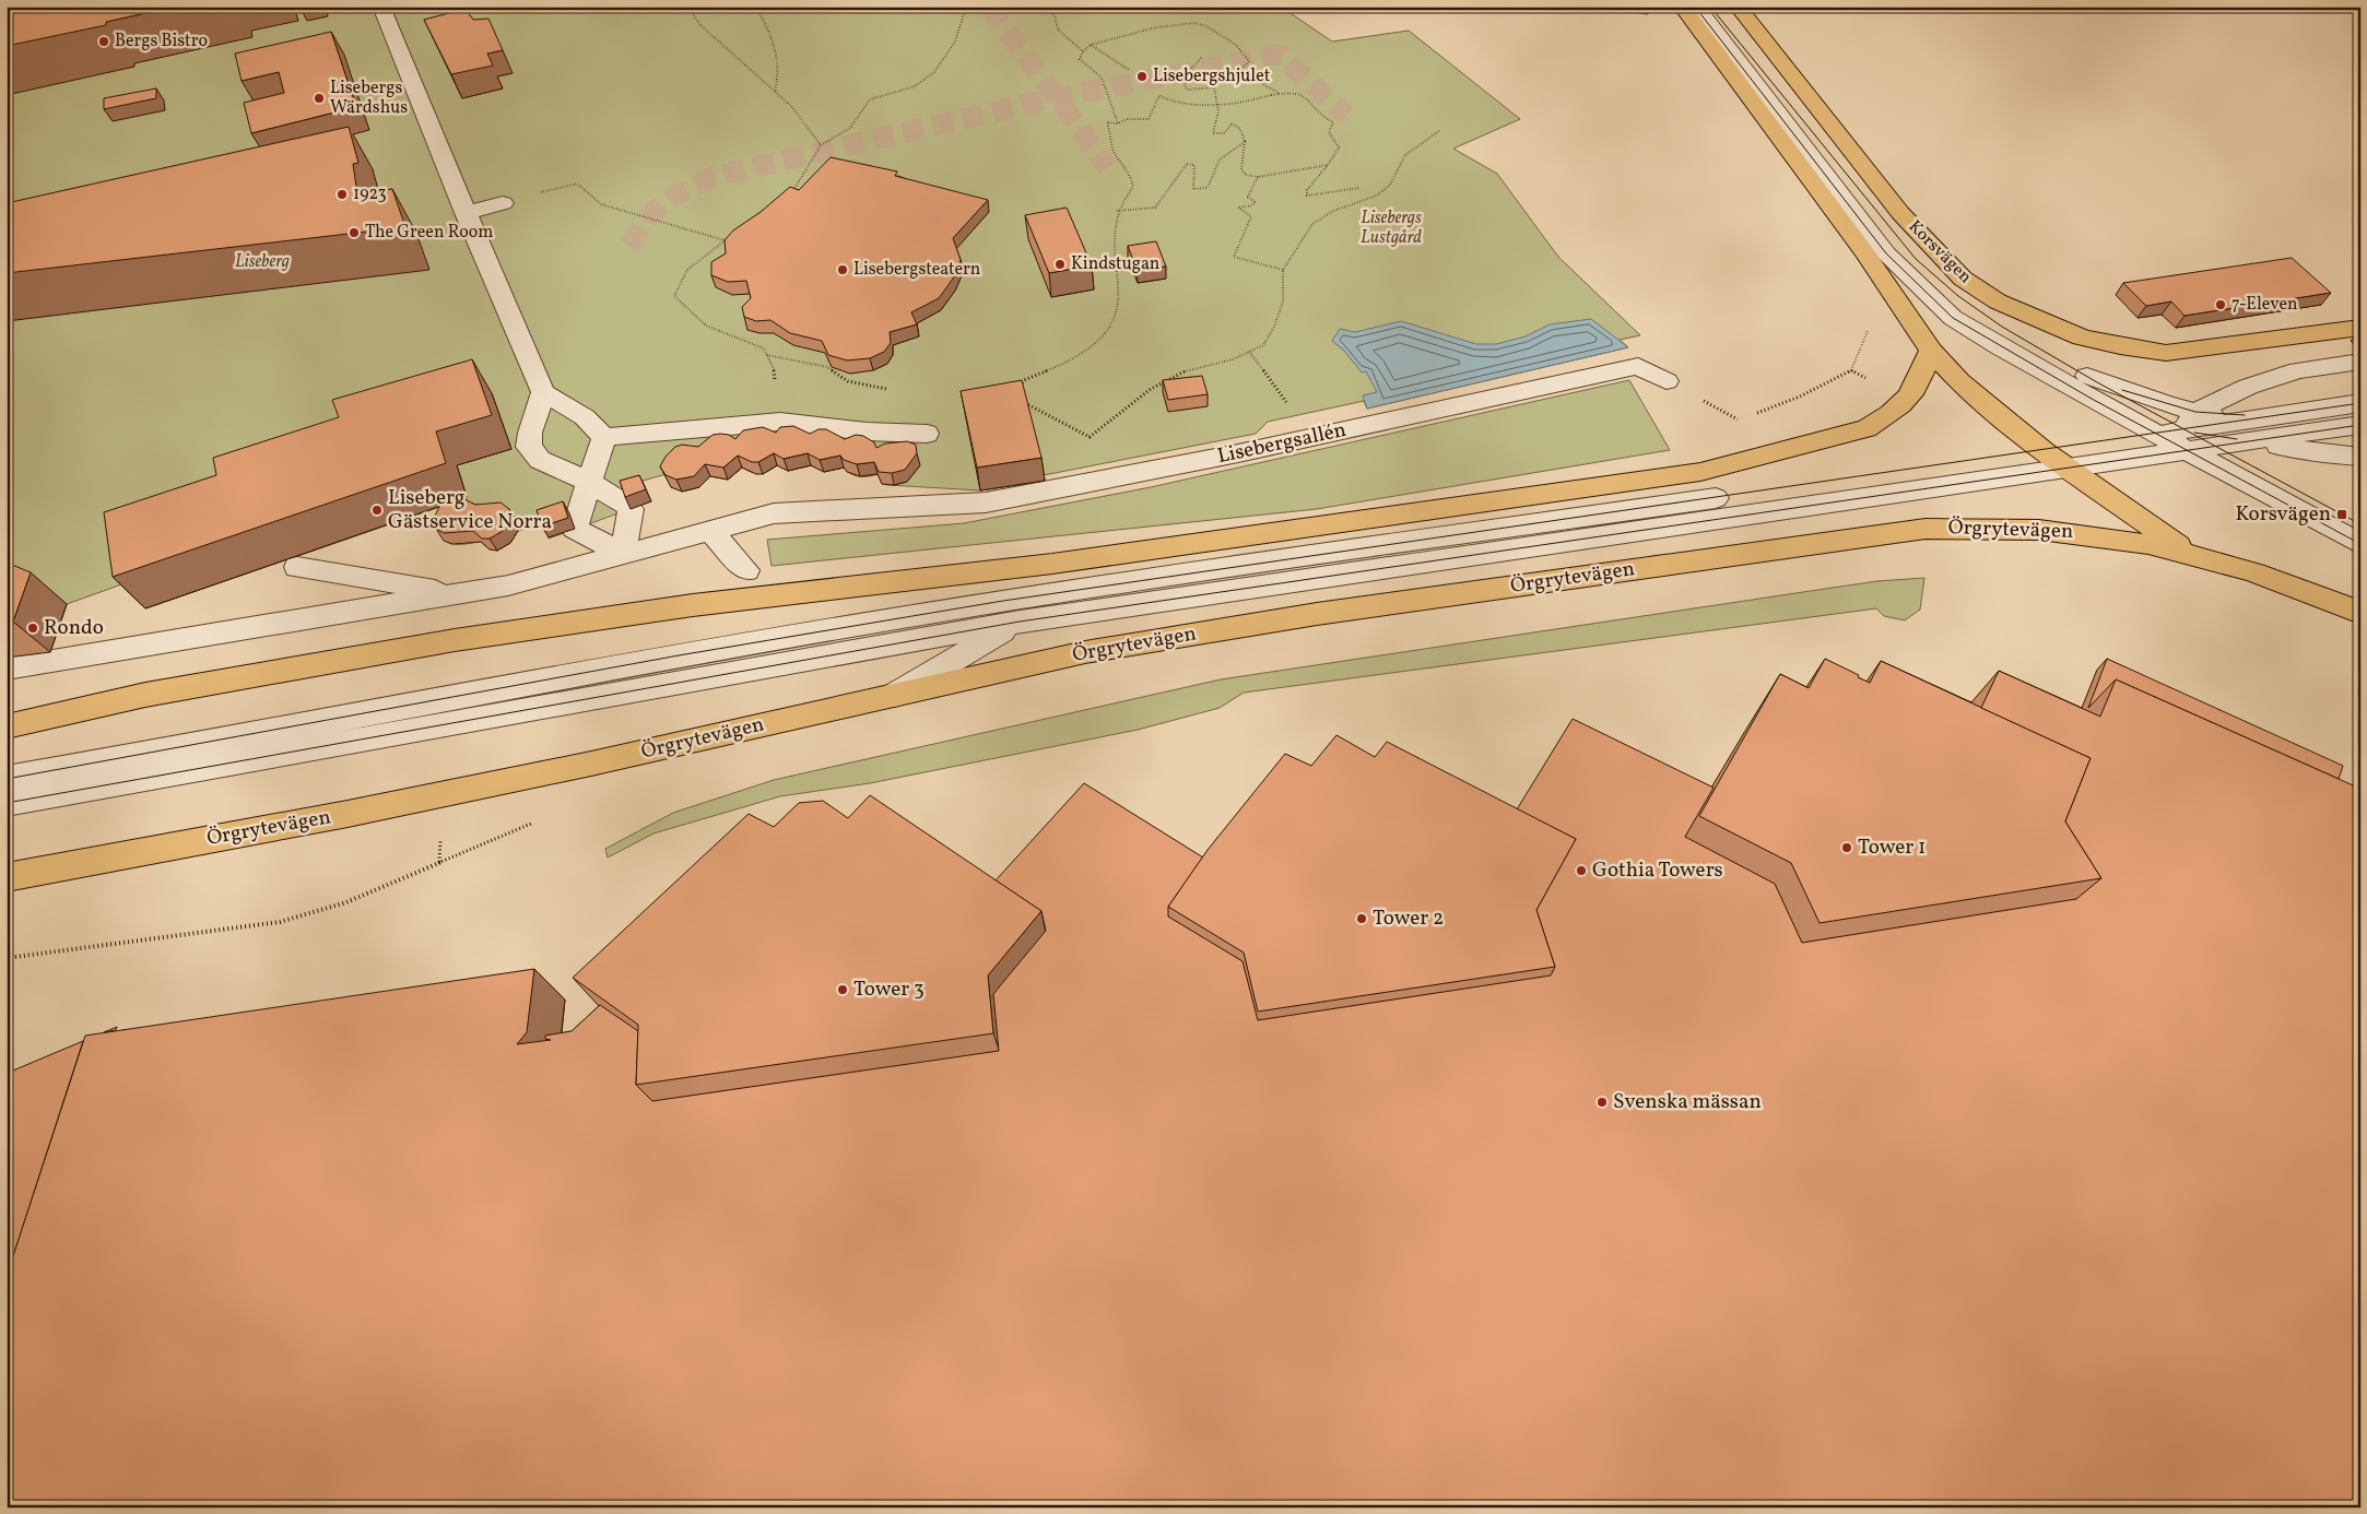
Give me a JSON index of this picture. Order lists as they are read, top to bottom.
{
  "streets": {
    "main road": ["Korsvägen", "Örgrytevägen"],
    "street": ["Lisebergsallén"]
  },
  "crossings": [
    ["Korsvägen", "Örgrytevägen"]
  ],
  "parks": ["Lisebergs Lustgård", "Liseberg"],
  "places": {
    "other": [
      "Bergs Bistro",
      "Lisebergshjulet",
      "Lisebergs Wärdshus",
      "1923",
      "The Green Room",
      "Kindstugan",
      "Lisebergsteatern",
      "7-Eleven",
      "Liseberg Gästservice Norra",
      "Rondo",
      "Tower 1",
      "Gothia Towers",
      "Tower 2",
      "Tower 3",
      "Svenska mässan"
    ],
    "transit": ["Korsvägen"]
  }
}
